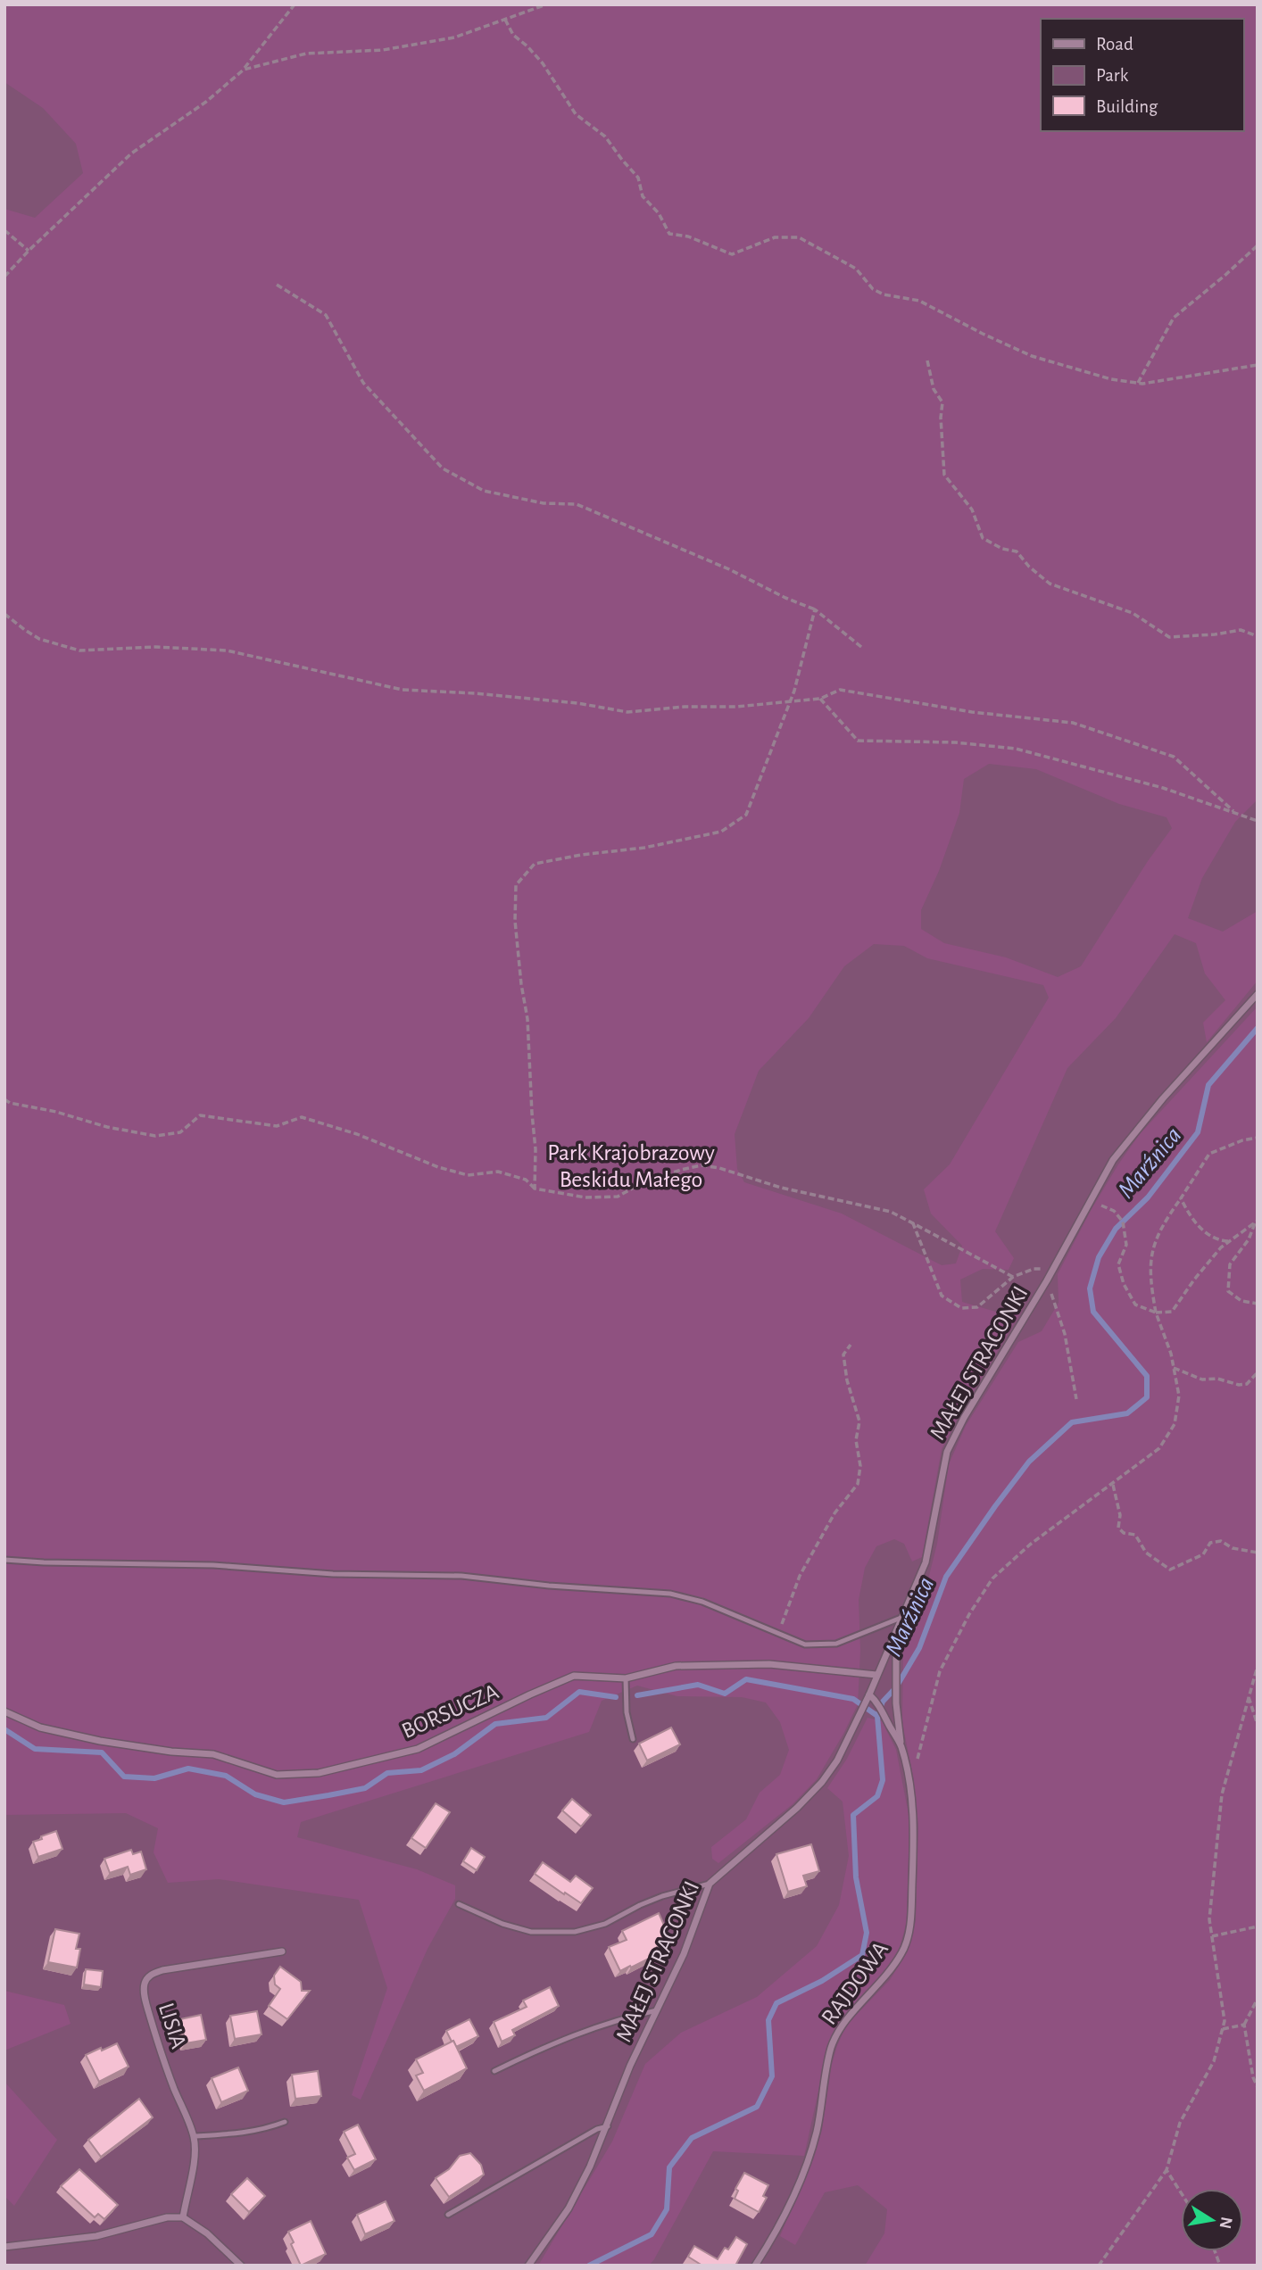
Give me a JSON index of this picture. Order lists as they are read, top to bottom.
{
  "streets": {
    "street": [
      "MAŁEJ STRACONKI",
      "BORSUCZA",
      "RAJDOWA",
      "LISIA"
    ]
  },
  "crossings": [
    ["MAŁEJ STRACONKI", "BORSUCZA"],
    ["MAŁEJ STRACONKI", "RAJDOWA"]
  ],
  "water": ["Marźnica"],
  "parks": ["Park Krajobrazowy Beskidu Małego"],
  "legend": ["Road", "Park", "Building"],
  "north": "right"
}
